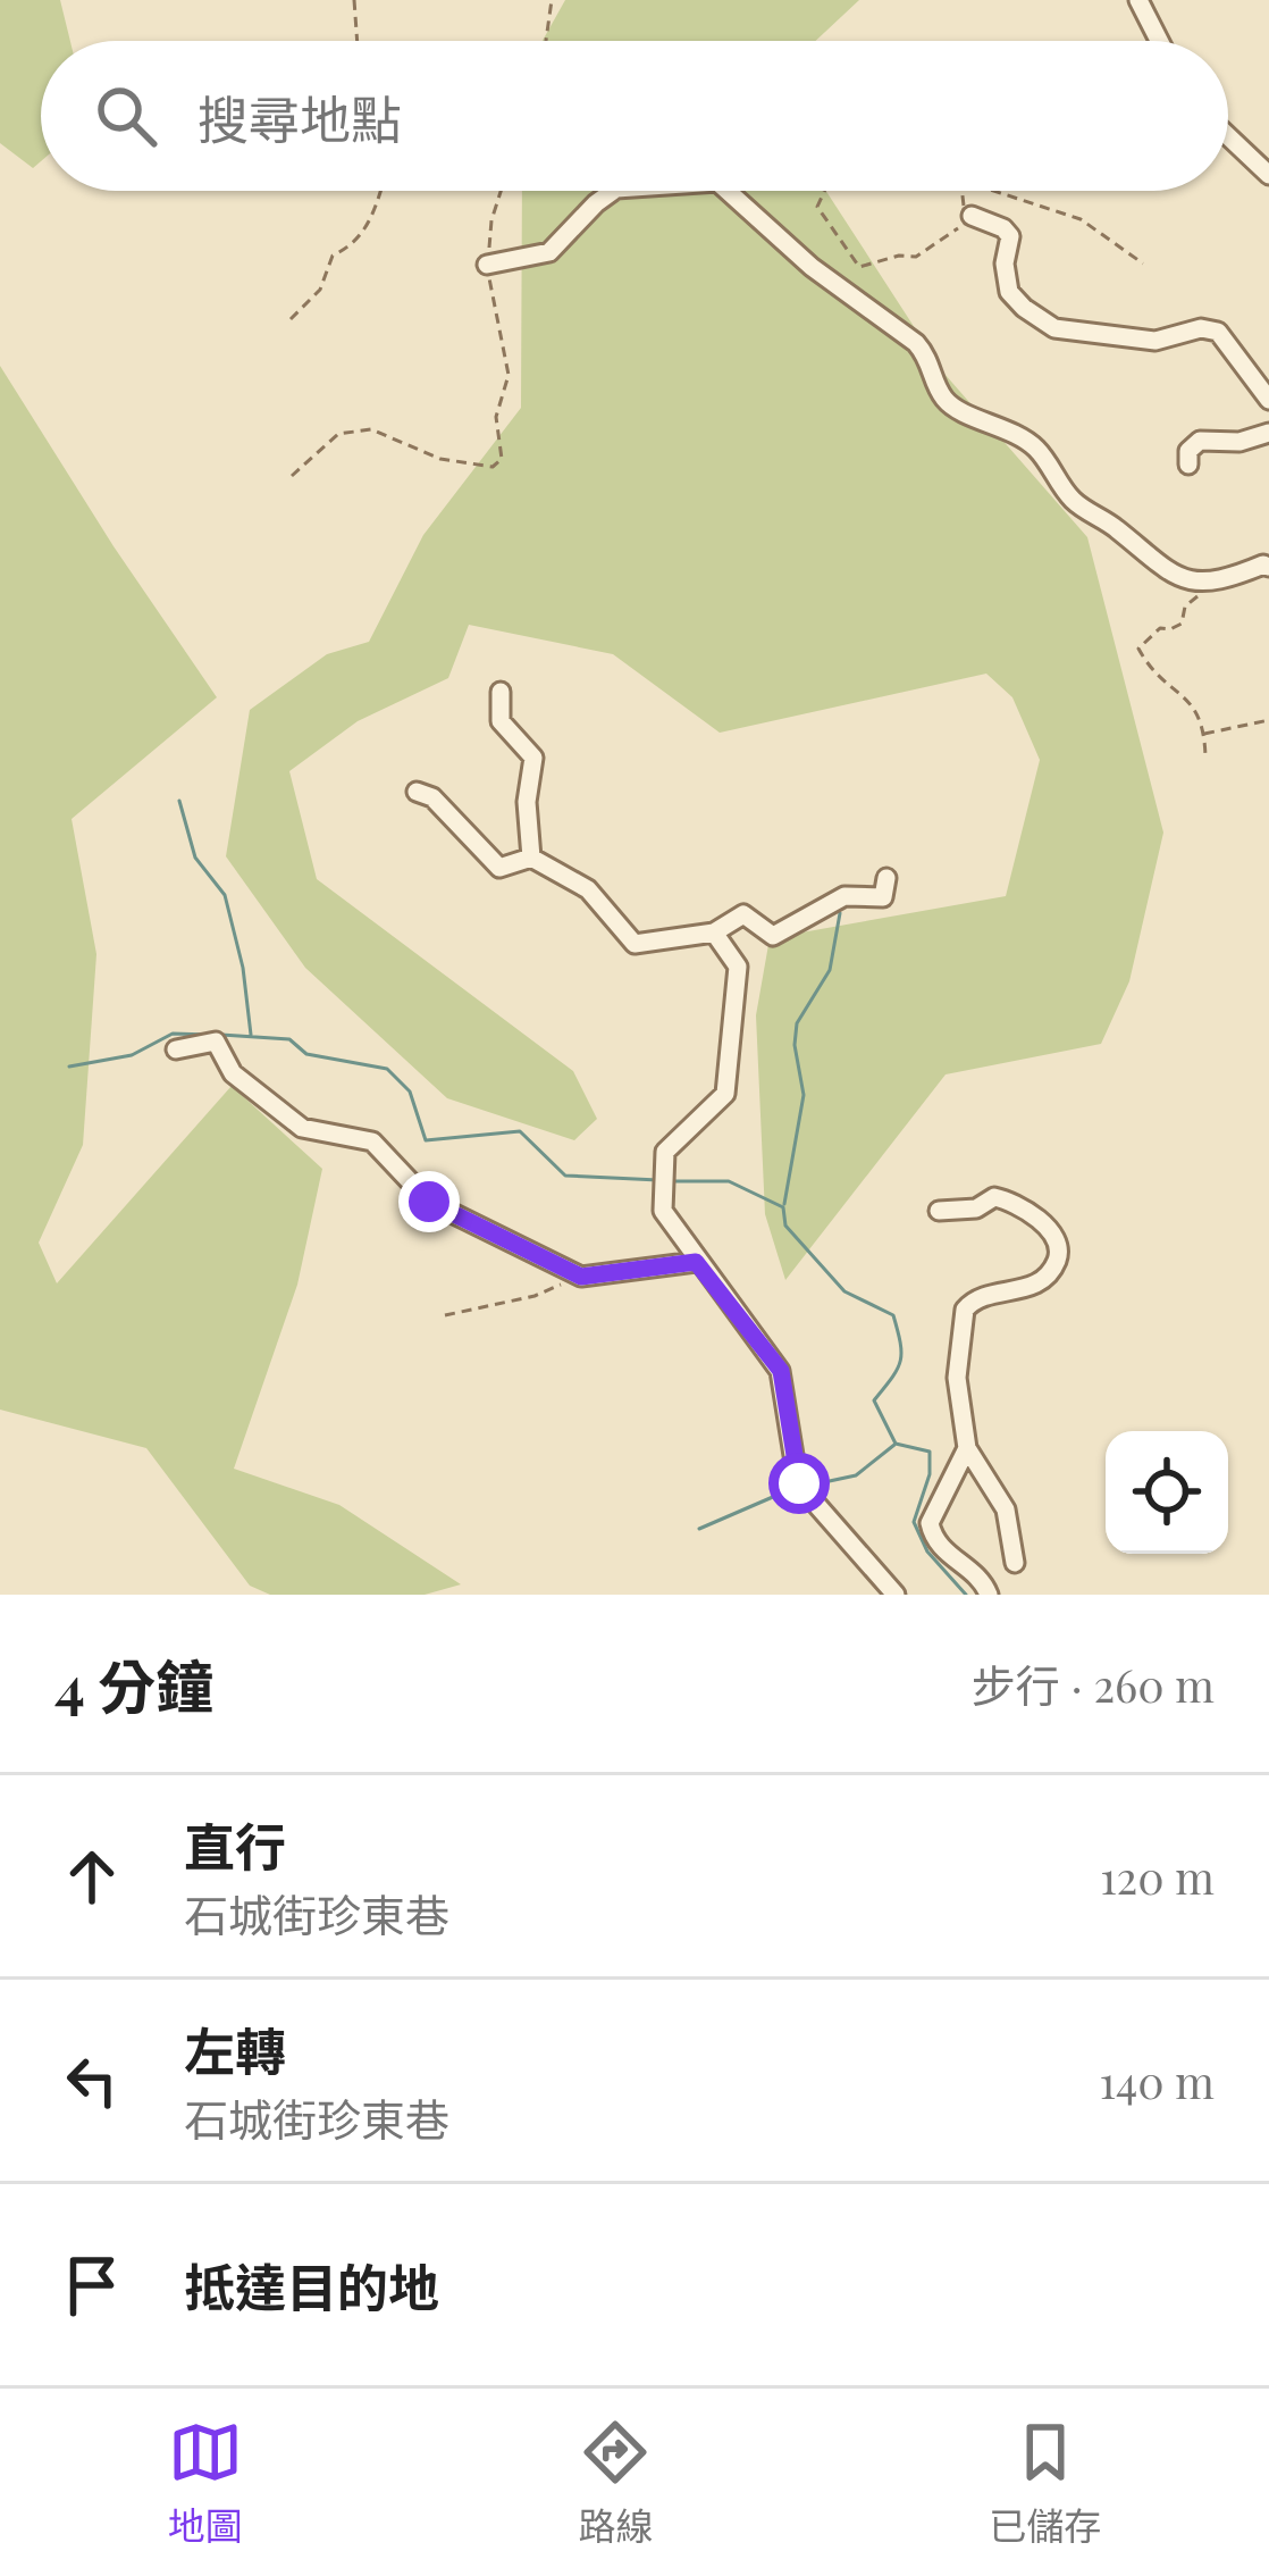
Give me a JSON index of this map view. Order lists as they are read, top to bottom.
{
  "page": {
    "search": "搜尋地點",
    "heading": ["4 分鐘", "步行 · 260 m"],
    "list": [
      ["直行", "石城街珍東巷", "120 m"],
      ["左轉", "石城街珍東巷", "140 m"],
      "抵達目的地"
    ],
    "nav": ["地圖", "路線", "已儲存"]
  }
}
